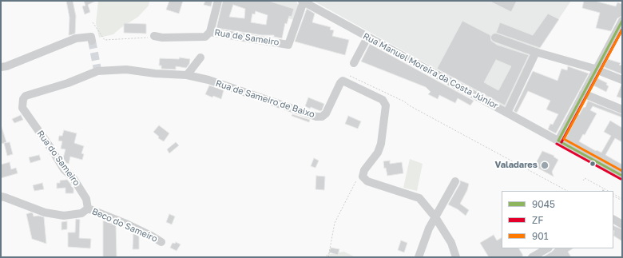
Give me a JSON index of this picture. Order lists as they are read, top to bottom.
{
  "streets": {
    "street": [
      "Rua de Sameiro",
      "Rua Manuel Moreira da Costa Júnior",
      "Rua de Sameiro de Baixo",
      "Rua do Sameiro",
      "Beco do Sameiro"
    ]
  },
  "crossings": [
    ["Rua de Sameiro", "Rua Manuel Moreira da Costa Júnior"],
    ["Rua de Sameiro de Baixo", "Rua do Sameiro"],
    ["Rua do Sameiro", "Beco do Sameiro"]
  ],
  "places": ["Valadares"],
  "lines": ["transit line 9045", "transit line ZF", "transit line 901"],
  "legend": ["9045", "ZF", "901"]
}
